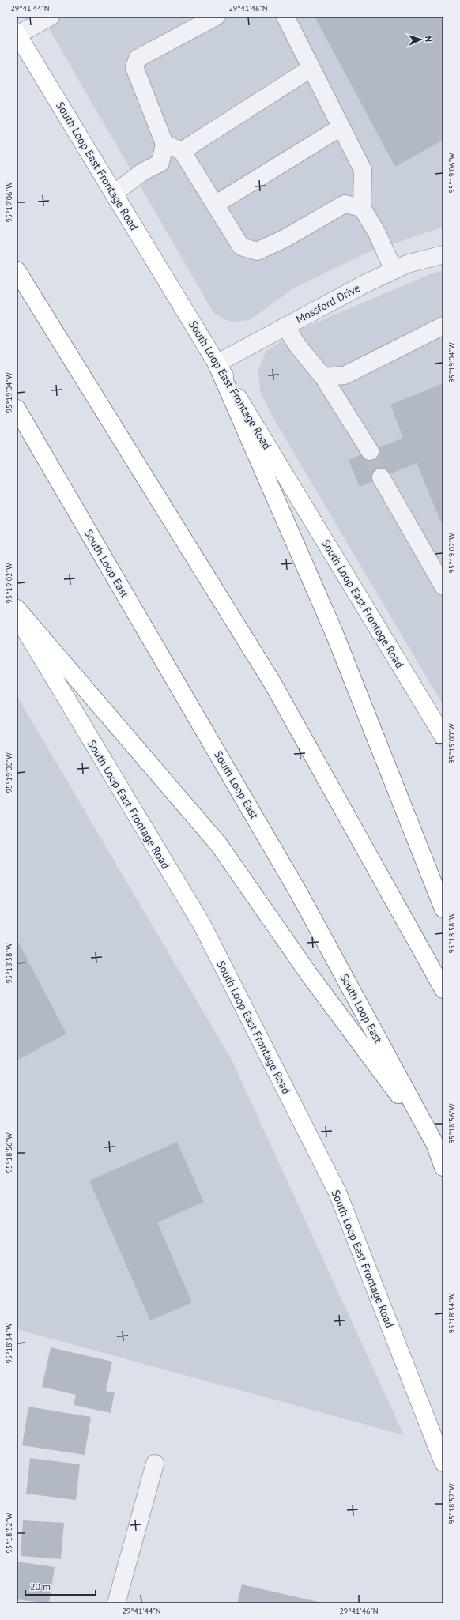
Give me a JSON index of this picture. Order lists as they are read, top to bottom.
{
  "streets": {
    "main road": ["South Loop East Frontage Road", "South Loop East"],
    "street": ["Mossford Drive"]
  },
  "crossings": [
    ["South Loop East Frontage Road", "Mossford Drive"]
  ],
  "scale_bar": "20 m",
  "north": "right",
  "coordinates": [
    "29°41'44\"N",
    "29°41'46\"N",
    "95°19'06\"W",
    "95°19'04\"W",
    "95°19'02\"W",
    "95°19'00\"W",
    "95°18'58\"W",
    "95°18'56\"W",
    "95°18'54\"W",
    "95°18'52\"W"
  ]
}
